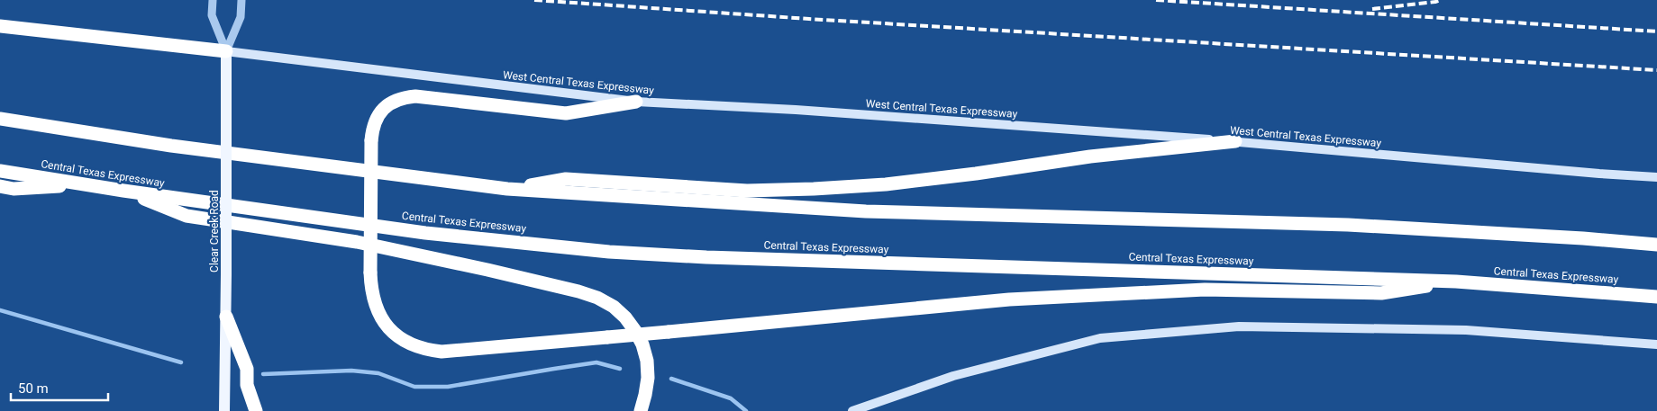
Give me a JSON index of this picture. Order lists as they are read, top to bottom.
{
  "streets": {
    "highway": ["Central Texas Expressway"],
    "main road": ["West Central Texas Expressway", "Clear Creek Road"]
  },
  "crossings": [
    ["West Central Texas Expressway", "Clear Creek Road"]
  ],
  "scale_bar": "50 m"
}
